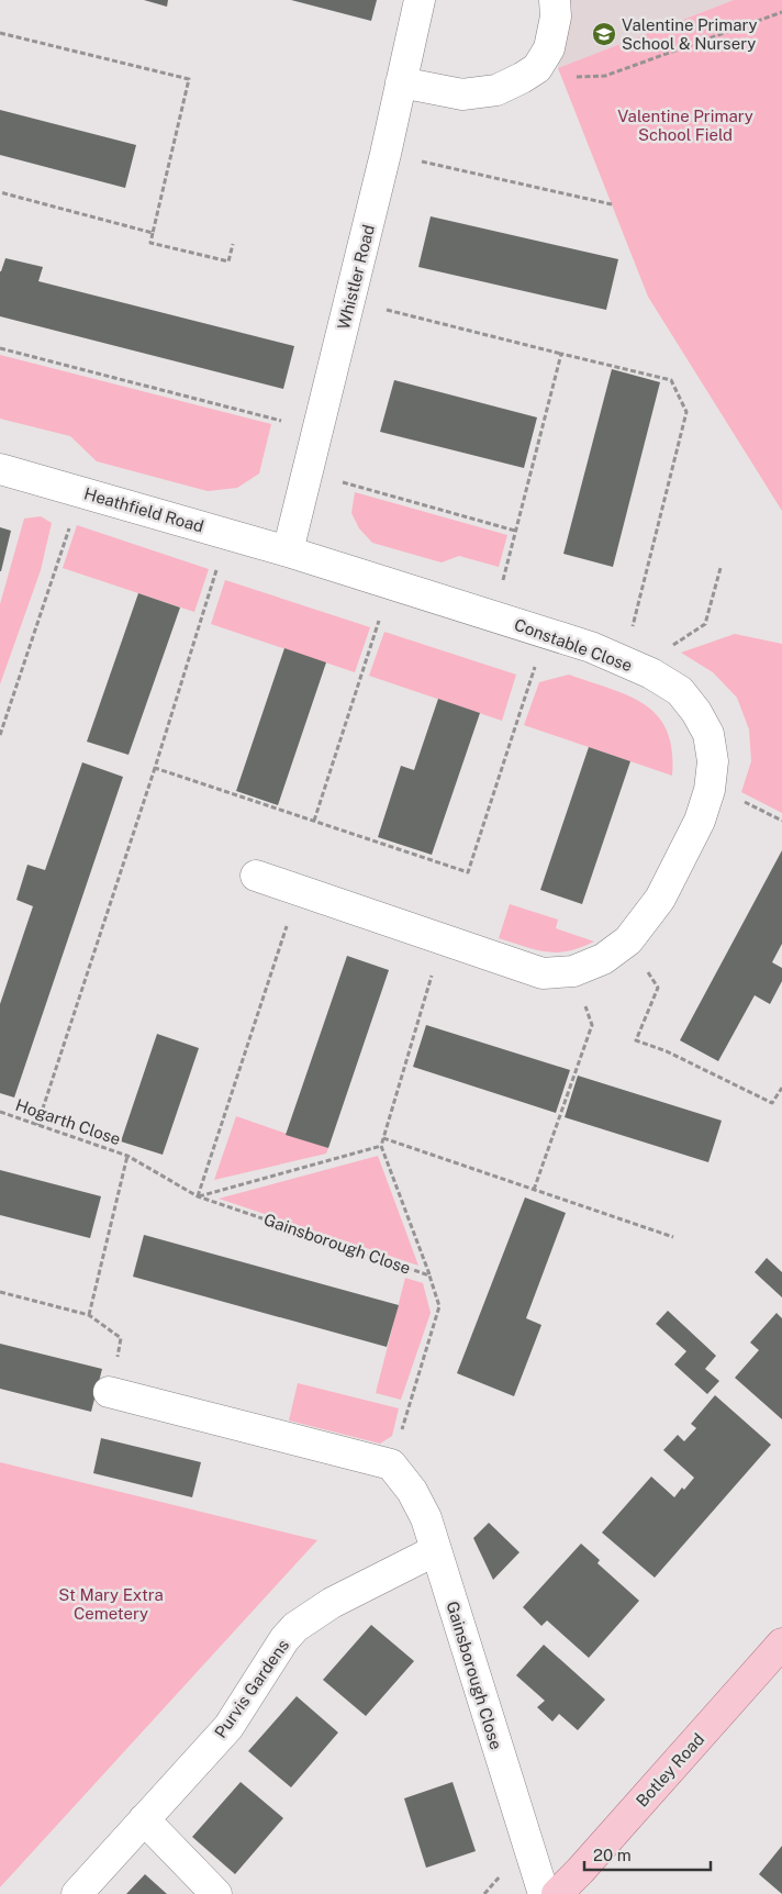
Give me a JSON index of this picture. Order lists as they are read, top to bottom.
{
  "streets": {
    "main road": ["Botley Road"],
    "street": [
      "Whistler Road",
      "Heathfield Road",
      "Constable Close",
      "Gainsborough Close",
      "Purvis Gardens"
    ],
    "path": ["Hogarth Close"]
  },
  "crossings": [
    ["Whistler Road", "Heathfield Road"],
    ["Whistler Road", "Constable Close"],
    ["Heathfield Road", "Constable Close"],
    ["Hogarth Close", "Gainsborough Close"],
    ["Gainsborough Close", "Purvis Gardens"]
  ],
  "parks": ["Valentine Primary School Field", "St Mary Extra Cemetery"],
  "places": {
    "school or university": ["Valentine Primary School & Nursery"]
  },
  "scale_bar": "20 m"
}
